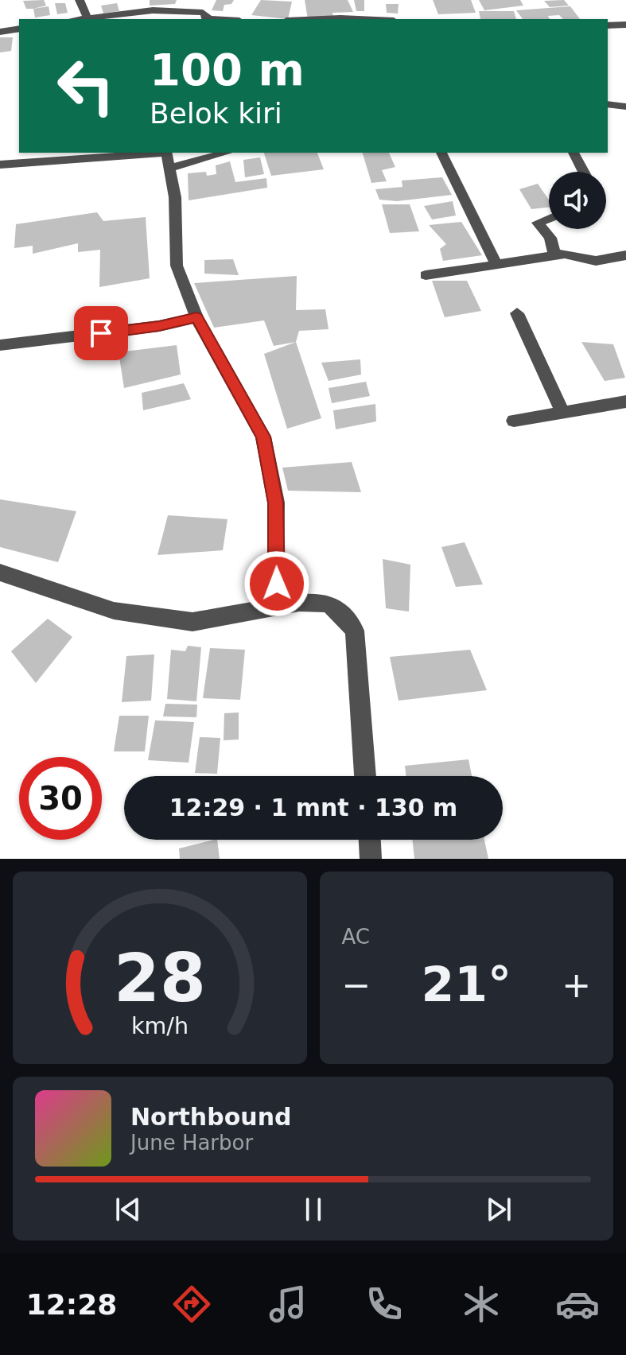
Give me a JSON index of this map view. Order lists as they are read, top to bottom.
{
  "page": {
    "turn": ["100 m", "Belok kiri"],
    "limit": "30",
    "trip": "12:29 · 1 mnt · 130 m",
    "tile": "AC",
    "heat": ["−", "21°", "+"],
    "song": ["Northbound", "June Harbor"],
    "tabs": "12:28",
    "gauge": ["28", "km/h"]
  }
}
